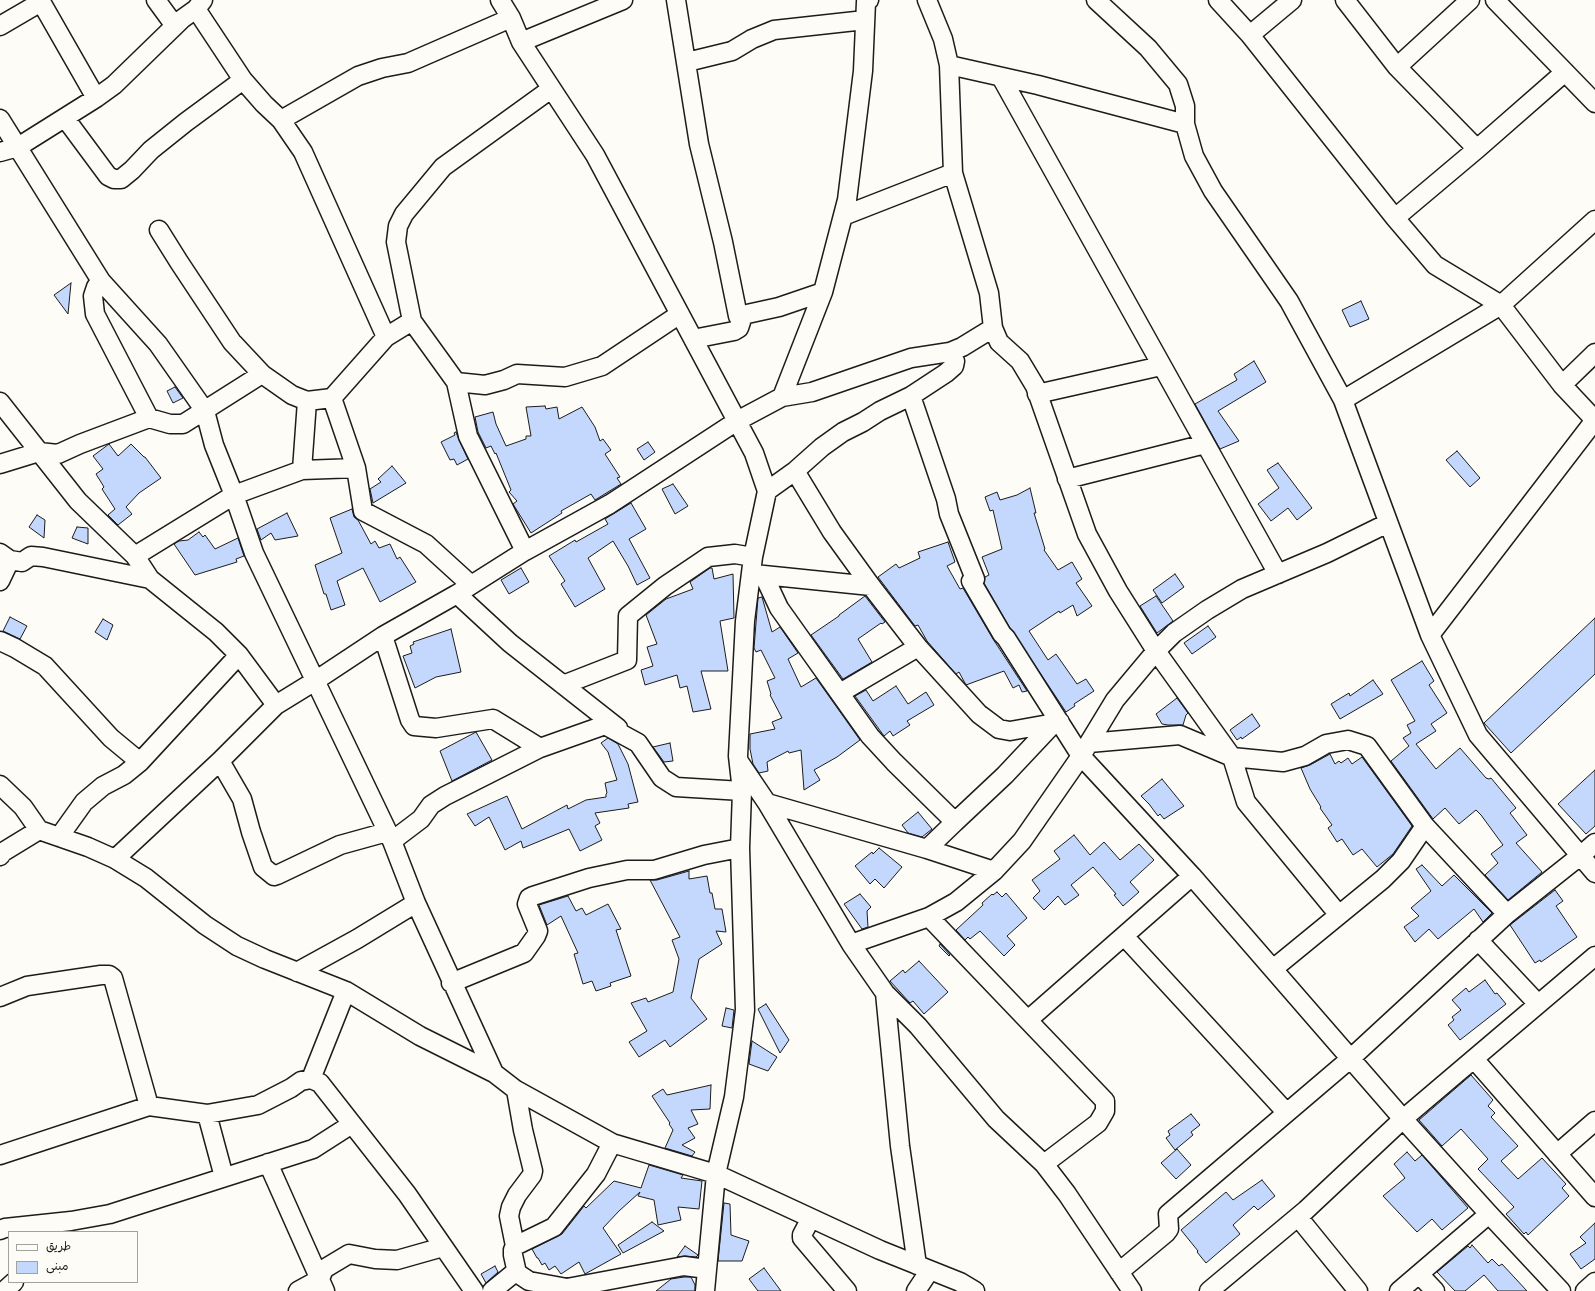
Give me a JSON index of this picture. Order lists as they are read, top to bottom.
{
  "legend": ["طريق", "مبنى"]
}
